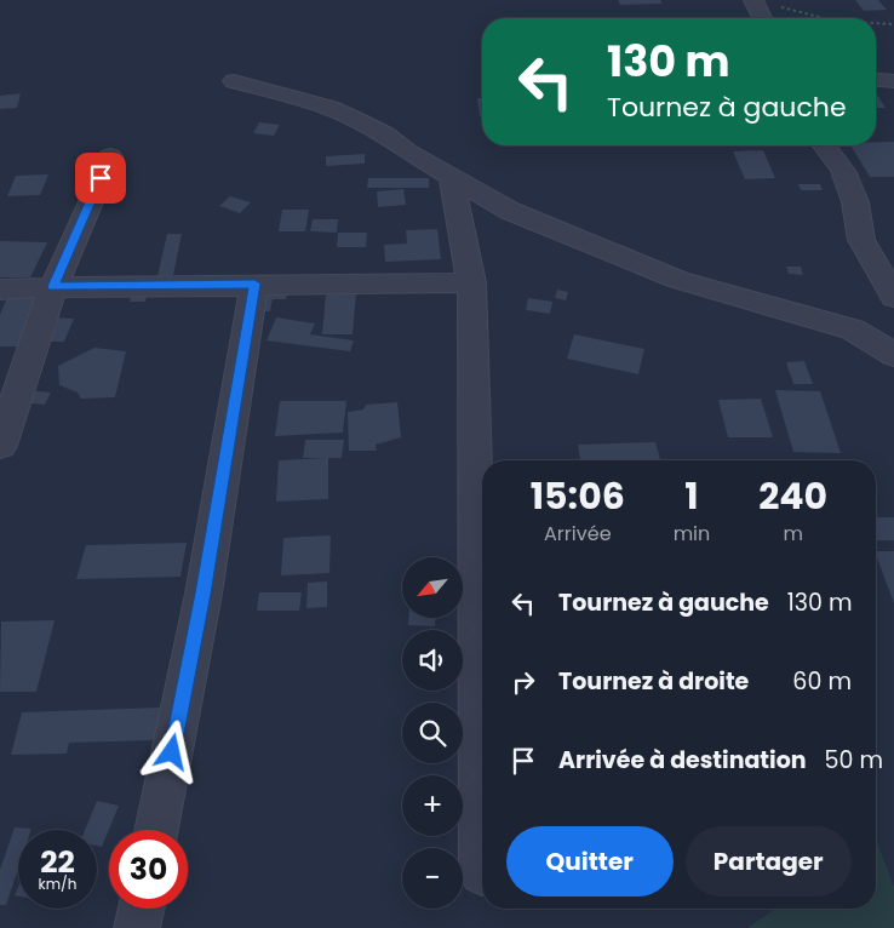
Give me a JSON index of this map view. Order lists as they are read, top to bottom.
{
  "north": "bottom left",
  "page": {
    "turn": ["130 m", "Tournez à gauche"],
    "eta": [
      "15:06",
      "Arrivée",
      "1",
      "min",
      "240",
      "m"
    ],
    "map_buttons": ["+", "−"],
    "list": [
      {
        "name": "Tournez à gauche",
        "value": "130 m"
      },
      {
        "name": "Tournez à droite",
        "value": "60 m"
      },
      {
        "name": "Arrivée à destination",
        "value": "50 m"
      }
    ],
    "buttons": ["Quitter", "Partager"],
    "speed": "22 km/h",
    "limit": "30"
  }
}
